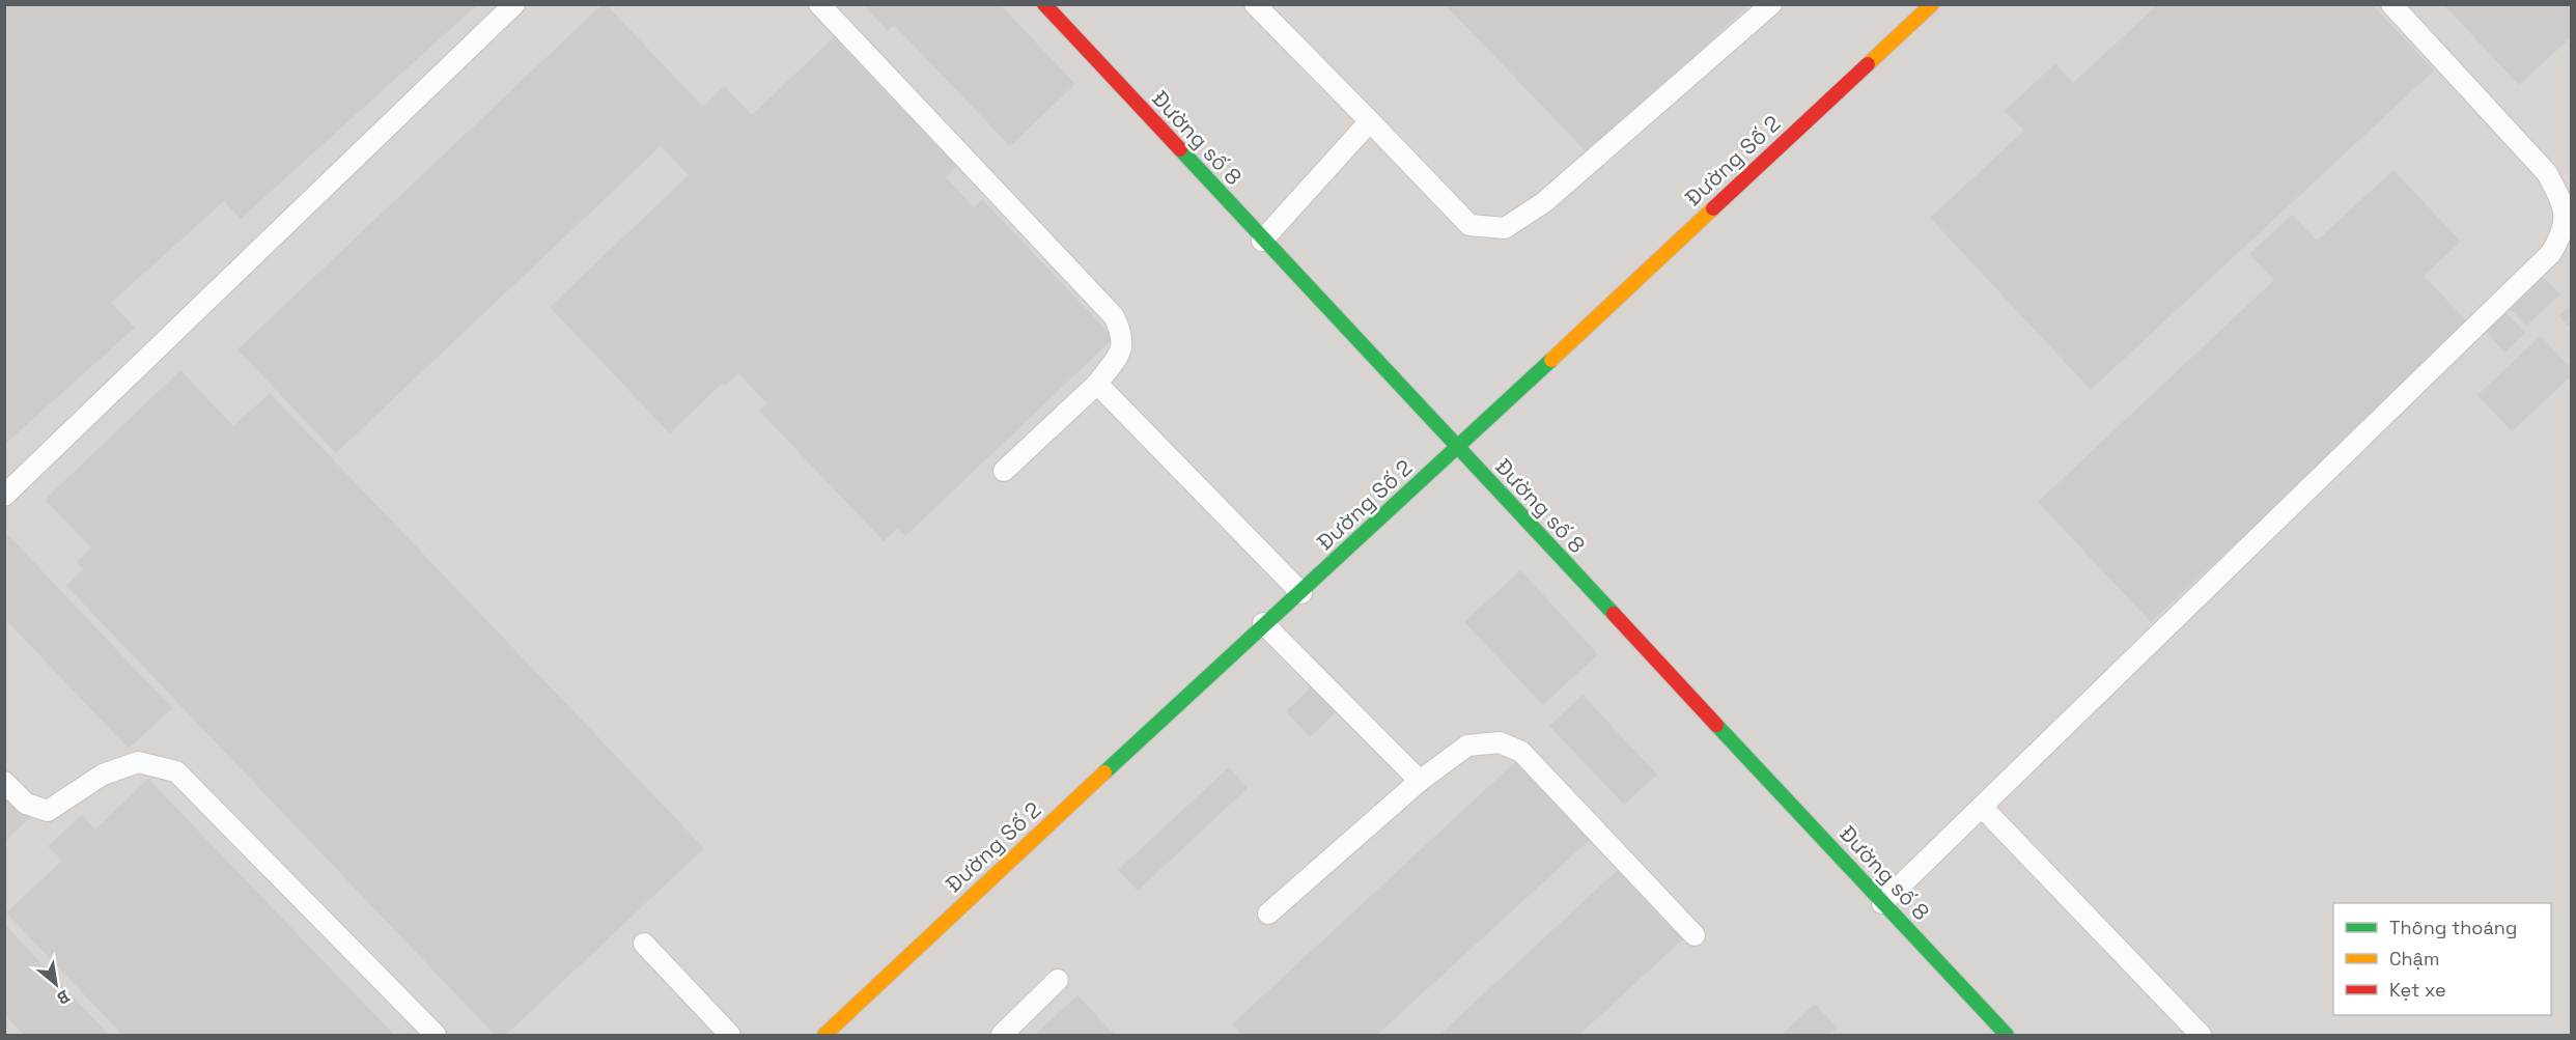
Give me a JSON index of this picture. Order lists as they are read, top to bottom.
{
  "streets": {
    "street": ["Đường số 8", "Đường Số 2"]
  },
  "crossings": [
    ["Đường số 8", "Đường Số 2"]
  ],
  "legend": ["Thông thoáng", "Chậm", "Kẹt xe"],
  "north": "bottom right"
}
